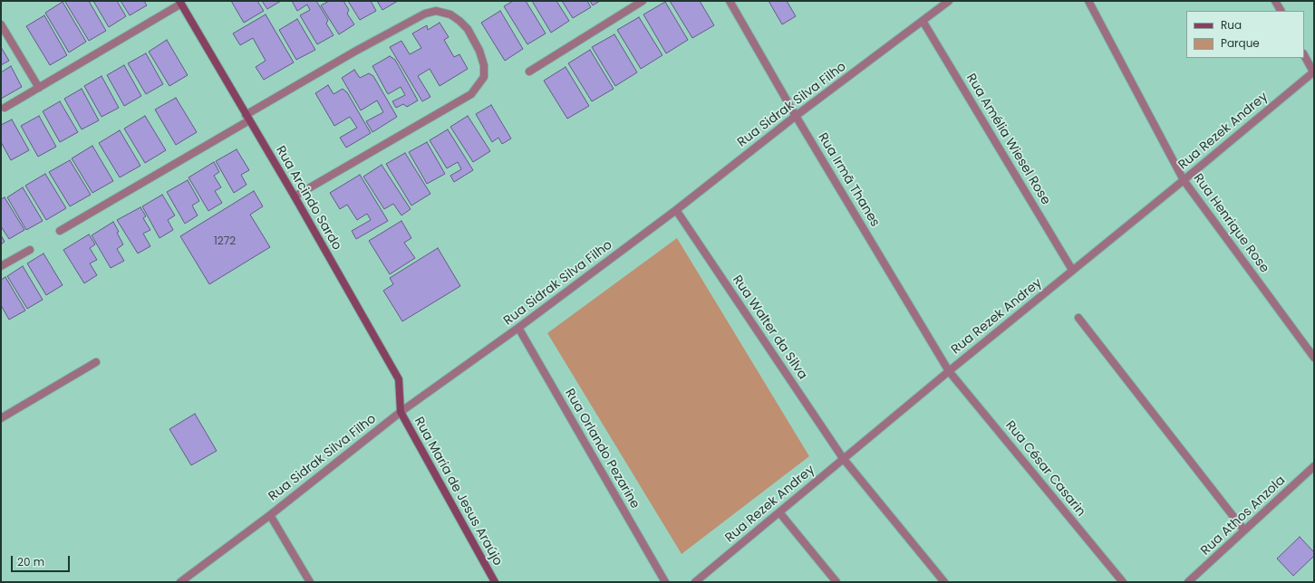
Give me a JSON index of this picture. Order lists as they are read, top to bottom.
{
  "streets": {
    "street": [
      "Rua Sidrak Silva Filho",
      "Rua Rezek Andrey",
      "Rua Amélia Wiesel Rose",
      "Rua Irmã Thanes",
      "Rua Arcindo Sardo",
      "Rua Henrique Rose",
      "Rua Walter da Silva",
      "Rua Orlando Pezarine",
      "Rua César Casarin",
      "Rua Maria de Jesus Araújo",
      "Rua Athos Anzola"
    ]
  },
  "crossings": [
    ["Rua Sidrak Silva Filho", "Rua Amélia Wiesel Rose"],
    ["Rua Sidrak Silva Filho", "Rua Irmã Thanes"],
    ["Rua Sidrak Silva Filho", "Rua Arcindo Sardo"],
    ["Rua Sidrak Silva Filho", "Rua Walter da Silva"],
    ["Rua Sidrak Silva Filho", "Rua Orlando Pezarine"],
    ["Rua Sidrak Silva Filho", "Rua Maria de Jesus Araújo"],
    ["Rua Rezek Andrey", "Rua Amélia Wiesel Rose"],
    ["Rua Rezek Andrey", "Rua Irmã Thanes"],
    ["Rua Rezek Andrey", "Rua Henrique Rose"],
    ["Rua Rezek Andrey", "Rua Walter da Silva"],
    ["Rua Rezek Andrey", "Rua César Casarin"],
    ["Rua Irmã Thanes", "Rua César Casarin"],
    ["Rua Arcindo Sardo", "Rua Maria de Jesus Araújo"]
  ],
  "house_numbers": ["1272"],
  "legend": ["Rua", "Parque"],
  "scale_bar": "20 m"
}
